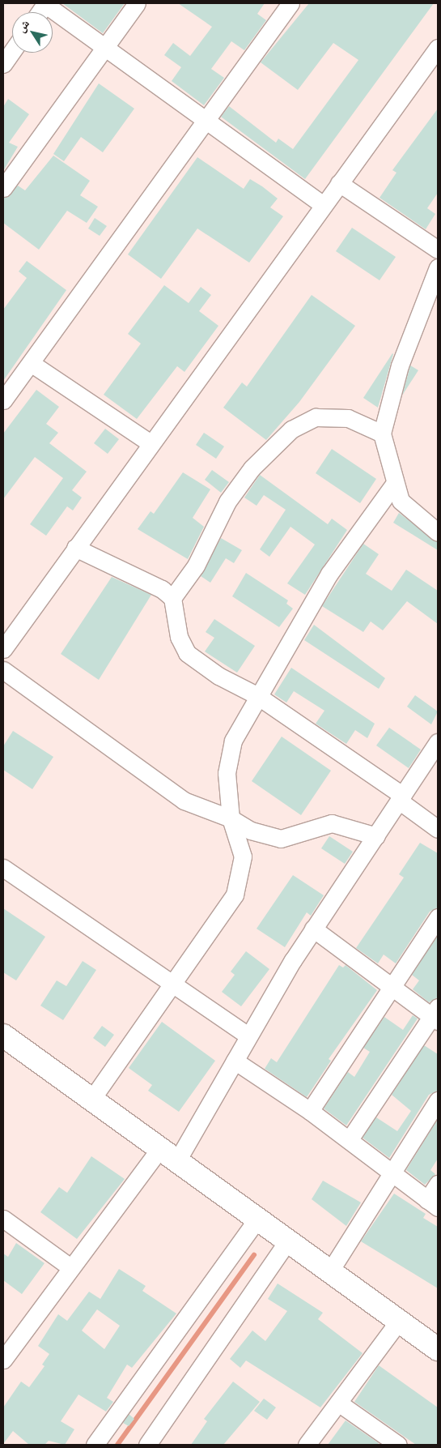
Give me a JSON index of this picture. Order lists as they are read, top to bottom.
{
  "north": "top left"
}
